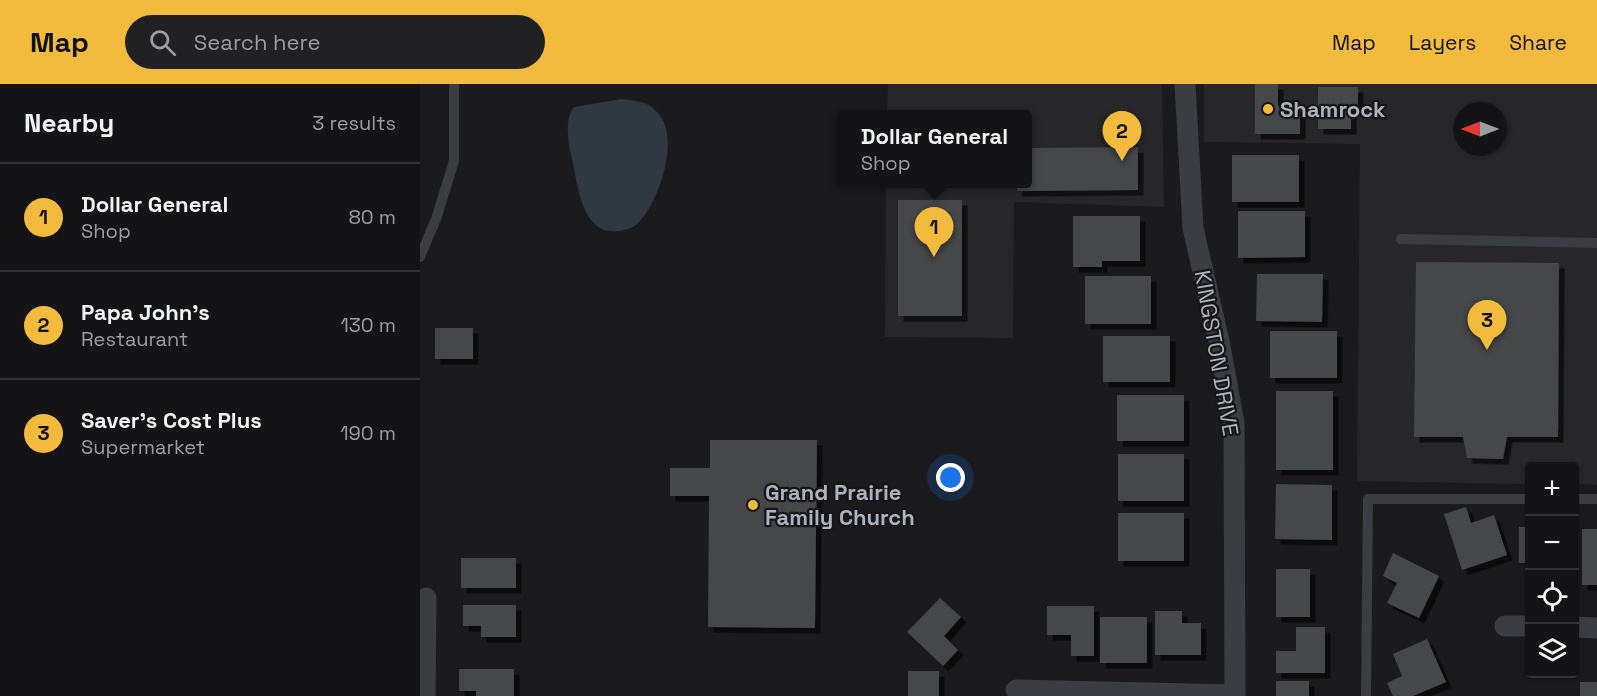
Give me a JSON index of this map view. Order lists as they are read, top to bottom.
{
  "streets": {
    "street": ["KINGSTON DRIVE"]
  },
  "places": ["Shamrock", "Grand Prairie Family Church"],
  "north": "left",
  "page": {
    "header": "Map",
    "search": "Search here",
    "nav": ["Map", "Layers", "Share"],
    "heading": ["Nearby", "3 results"],
    "popup": ["Dollar General", "Shop"],
    "pins": ["2", "1", "3"],
    "list": [
      {
        "mark": "1",
        "name": "Dollar General",
        "note": "Shop",
        "value": "80 m"
      },
      {
        "mark": "2",
        "name": "Papa John's",
        "note": "Restaurant",
        "value": "130 m"
      },
      {
        "mark": "3",
        "name": "Saver's Cost Plus",
        "note": "Supermarket",
        "value": "190 m"
      }
    ],
    "map_buttons": ["+", "−"]
  }
}
